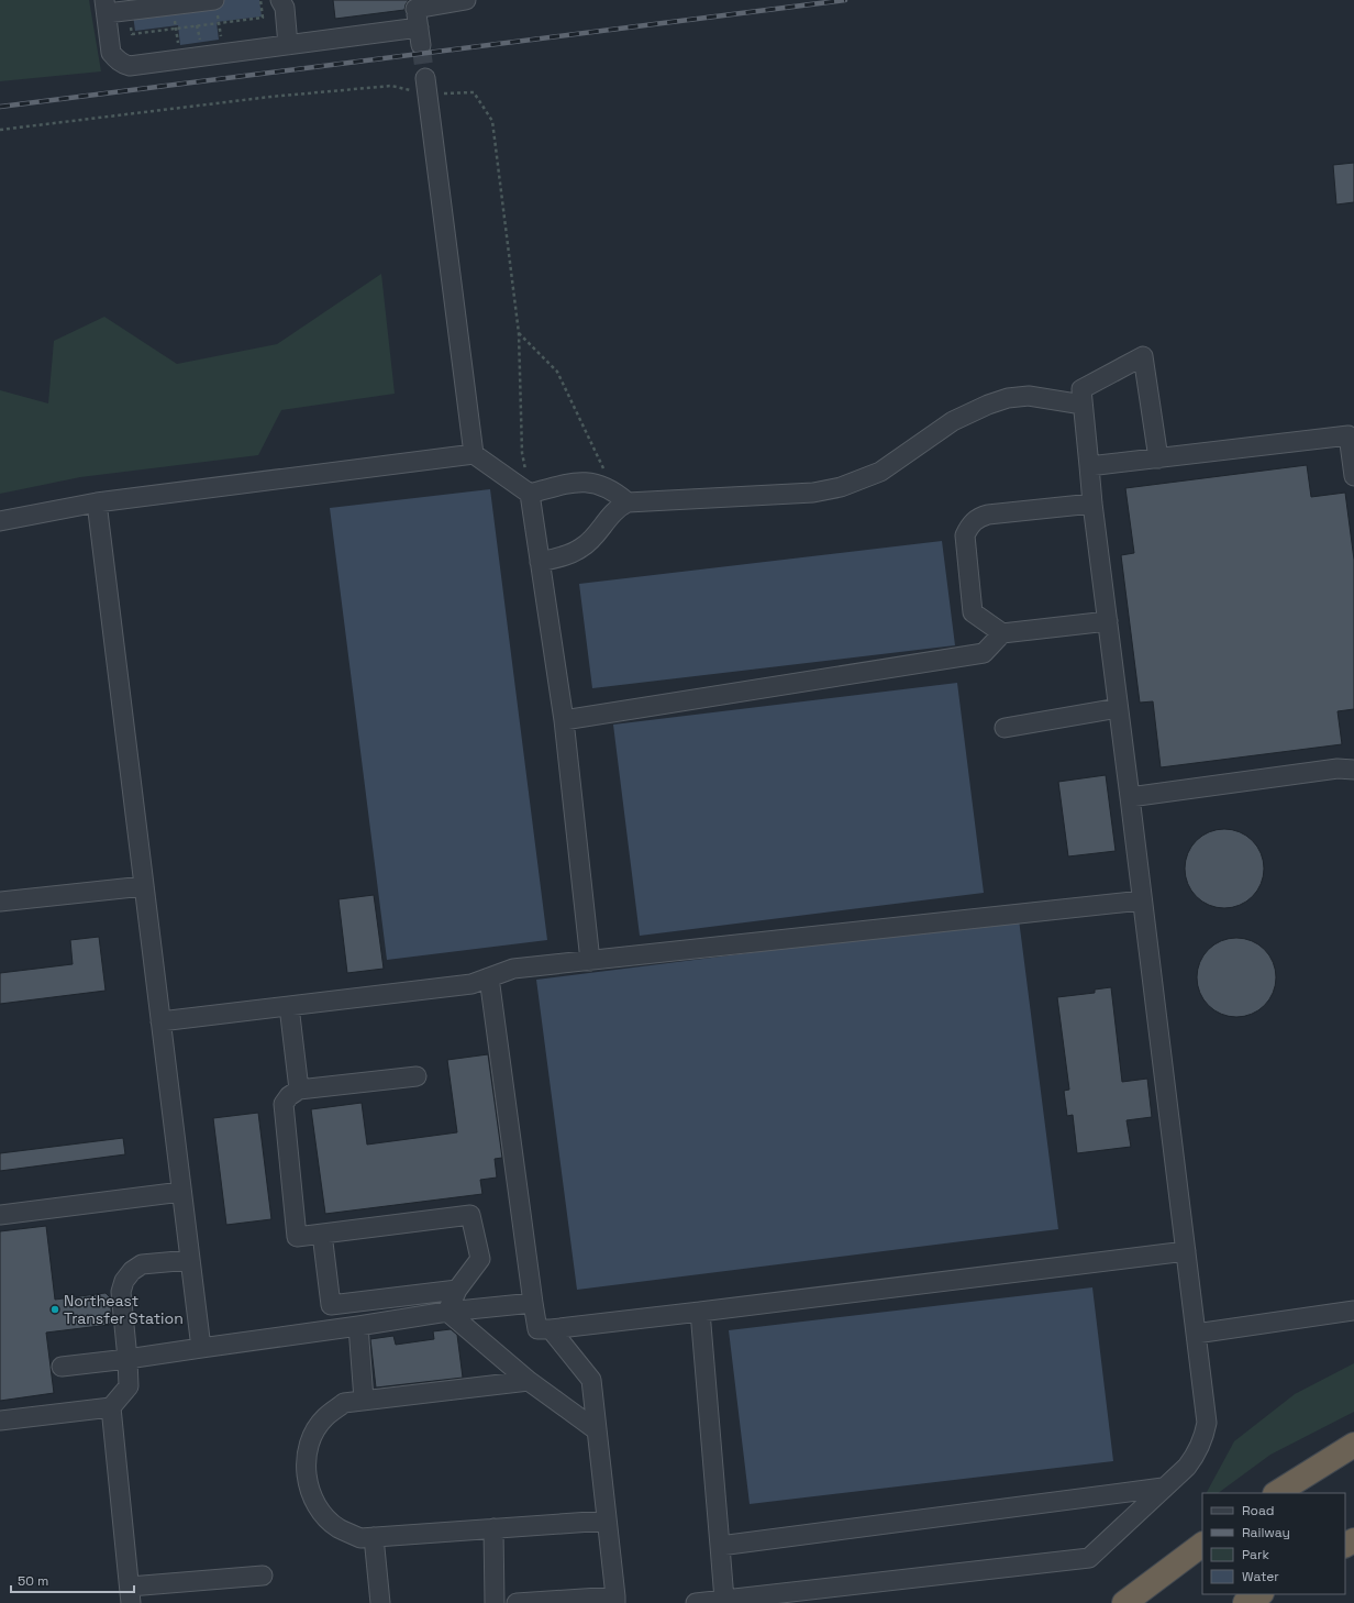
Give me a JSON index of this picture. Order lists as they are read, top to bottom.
{
  "places": ["Northeast Transfer Station"],
  "legend": [
    "Road",
    "Railway",
    "Park",
    "Water"
  ],
  "scale_bar": "50 m"
}
